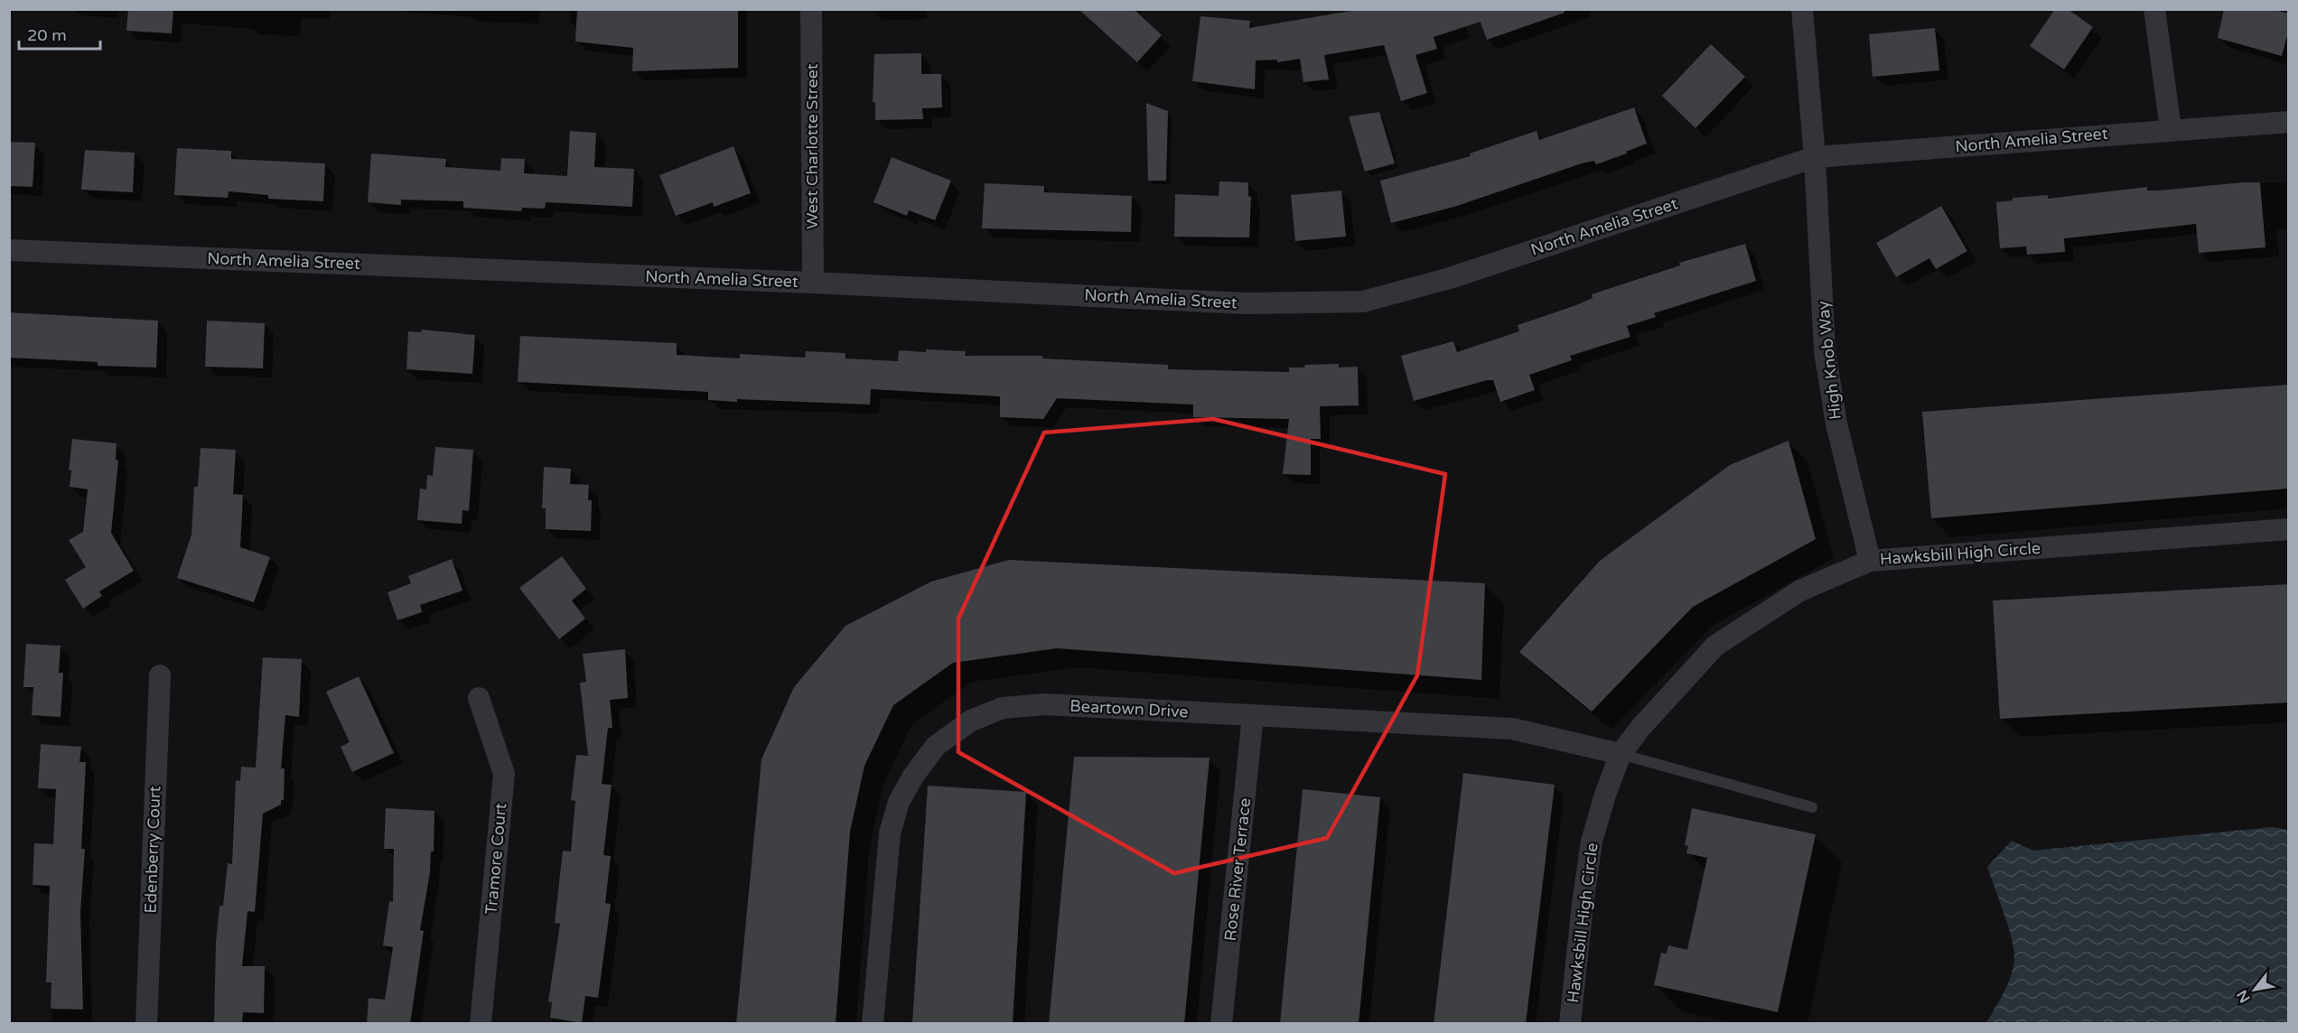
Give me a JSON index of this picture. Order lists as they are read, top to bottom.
{
  "streets": {
    "street": [
      "North Amelia Street",
      "West Charlotte Street",
      "High Knob Way",
      "Hawksbill High Circle",
      "Beartown Drive",
      "Edenberry Court",
      "Tramore Court",
      "Rose River Terrace"
    ]
  },
  "crossings": [
    ["North Amelia Street", "West Charlotte Street"],
    ["North Amelia Street", "High Knob Way"],
    ["High Knob Way", "Hawksbill High Circle"],
    ["Hawksbill High Circle", "Beartown Drive"],
    ["Beartown Drive", "Rose River Terrace"]
  ],
  "scale_bar": "20 m",
  "north": "bottom left"
}
